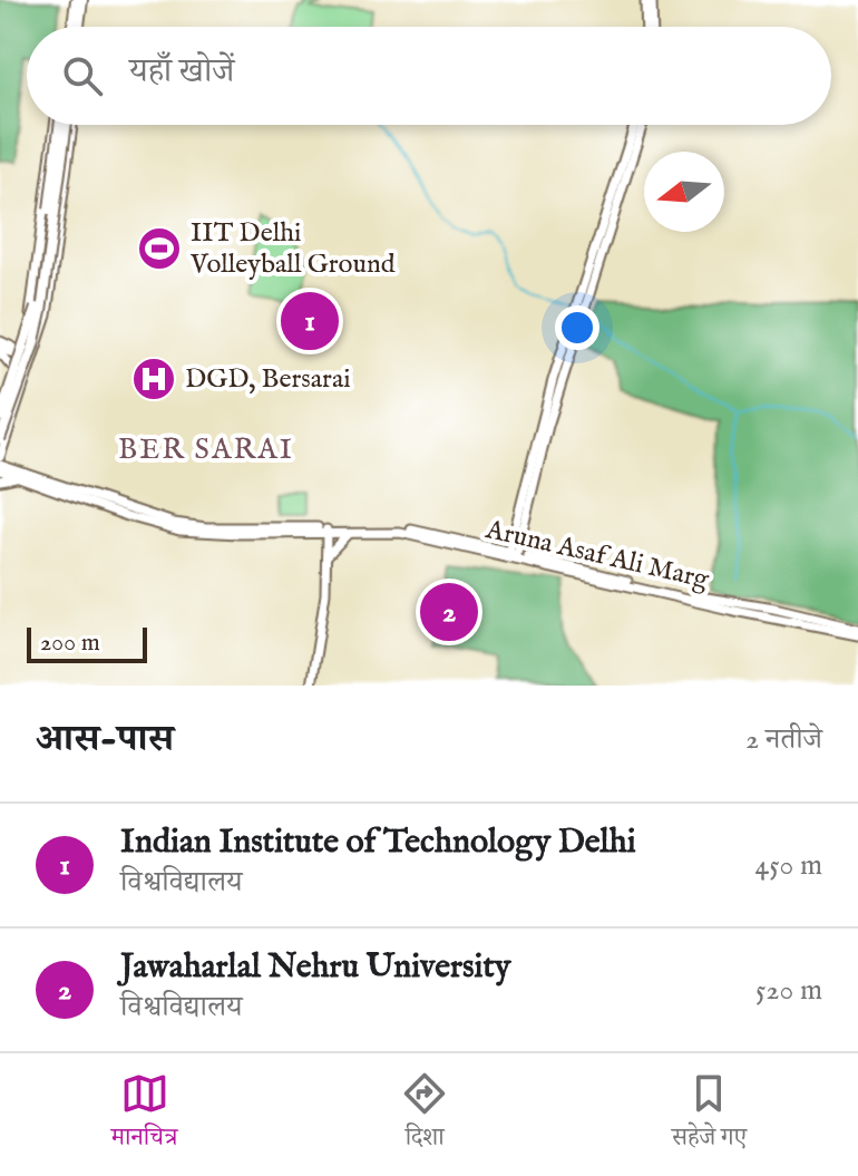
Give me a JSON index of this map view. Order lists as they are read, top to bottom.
{
  "streets": {
    "main road": ["Aruna Asaf Ali Marg"]
  },
  "districts": ["BER SARAI"],
  "places": {
    "sports": ["IIT Delhi Volleyball Ground"],
    "hospital": ["DGD, Bersarai"]
  },
  "scale_bar": "200 m",
  "north": "left",
  "page": {
    "search": "यहाँ खोजें",
    "pins": ["1", "2"],
    "scale": "200 m",
    "heading": ["आस-पास", "2 नतीजे"],
    "list": [
      {
        "mark": "1",
        "name": "Indian Institute of Technology Delhi",
        "note": "विश्वविद्यालय",
        "value": "450 m"
      },
      {
        "mark": "2",
        "name": "Jawaharlal Nehru University",
        "note": "विश्वविद्यालय",
        "value": "520 m"
      }
    ],
    "nav": ["मानचित्र", "दिशा", "सहेजे गए"]
  }
}
